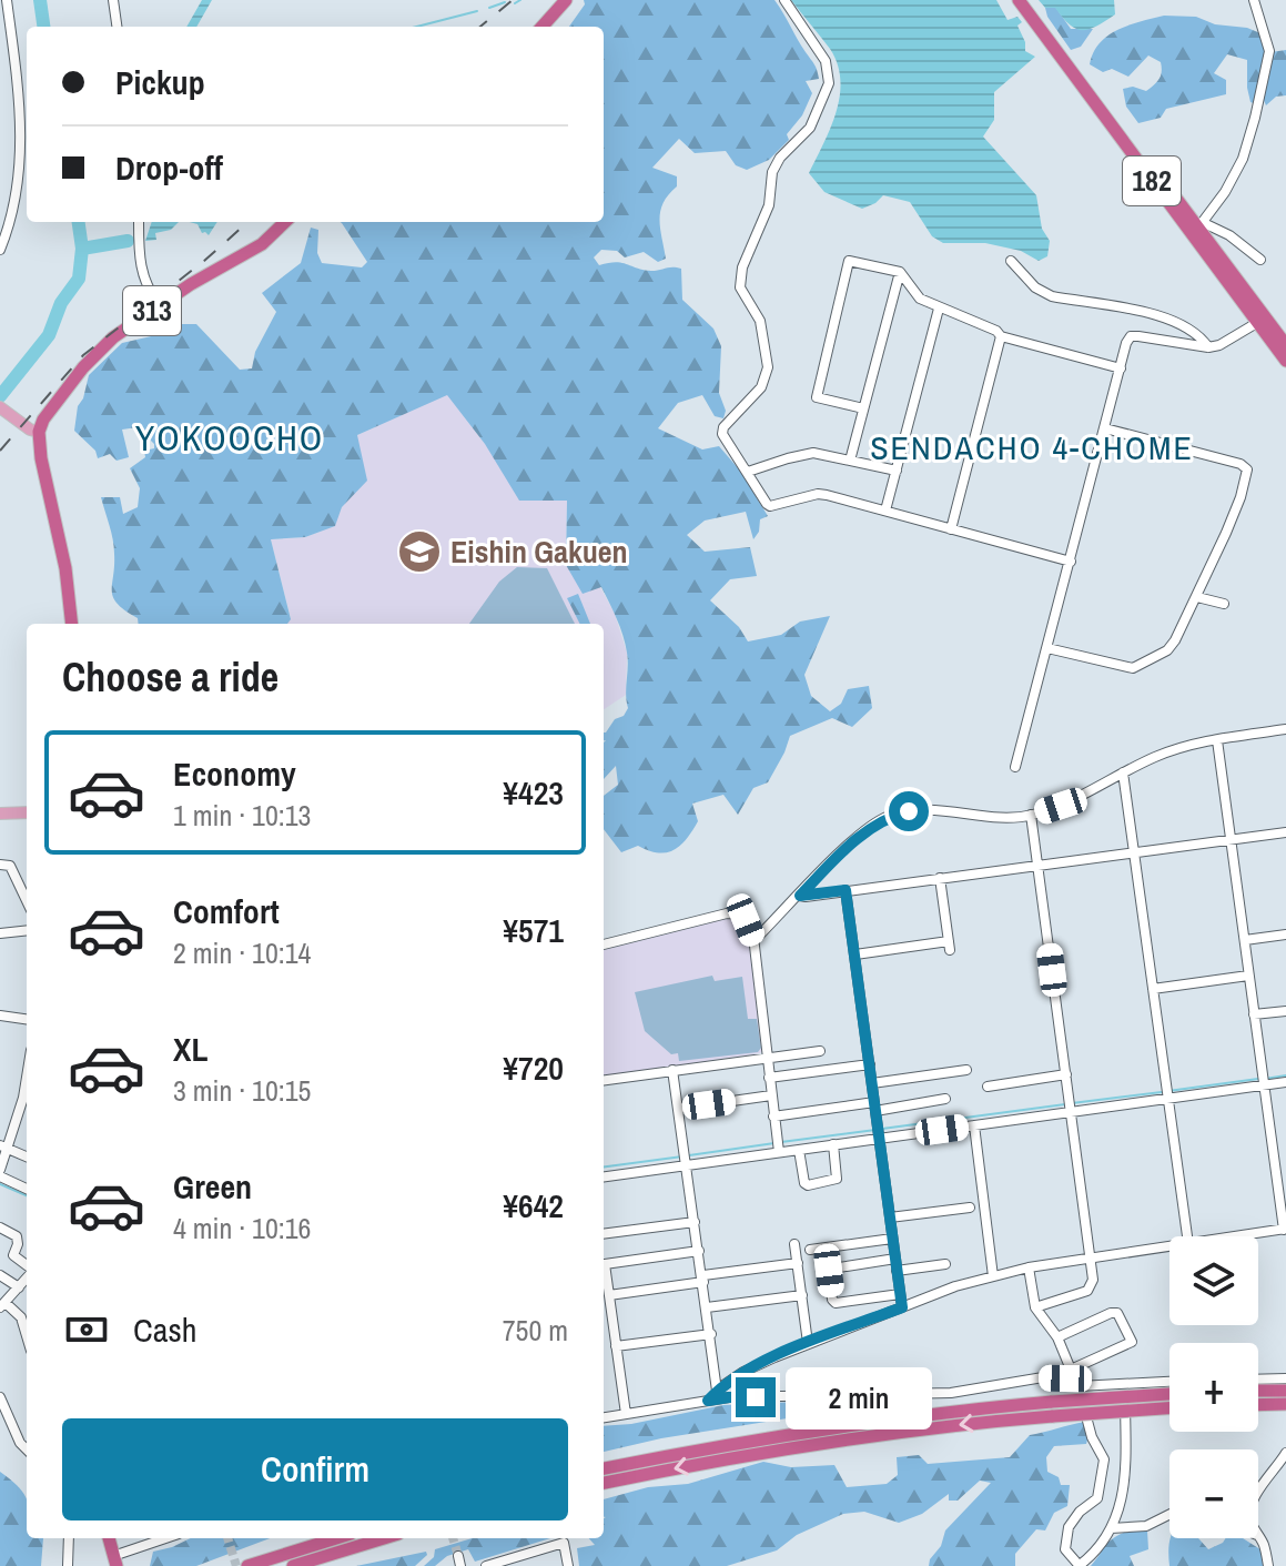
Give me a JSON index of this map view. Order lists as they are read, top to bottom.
{
  "streets": {
    "highway": ["182", "313"]
  },
  "districts": ["YOKOOCHO", "SENDACHO 4-CHOME"],
  "places": {
    "school or university": ["Eishin Gakuen"]
  },
  "page": {
    "banner": ["Pickup", "Drop-off"],
    "heading": "Choose a ride",
    "list": [
      {
        "name": "Economy",
        "note": "1 min · 10:13",
        "value": "¥423"
      },
      {
        "name": "Comfort",
        "note": "2 min · 10:14",
        "value": "¥571"
      },
      {
        "name": "XL",
        "note": "3 min · 10:15",
        "value": "¥720"
      },
      {
        "name": "Green",
        "note": "4 min · 10:16",
        "value": "¥642"
      }
    ],
    "map_buttons": ["+", "−"],
    "pay": ["Cash", "750 m"],
    "bubble": "2 min",
    "buttons": "Confirm"
  }
}
